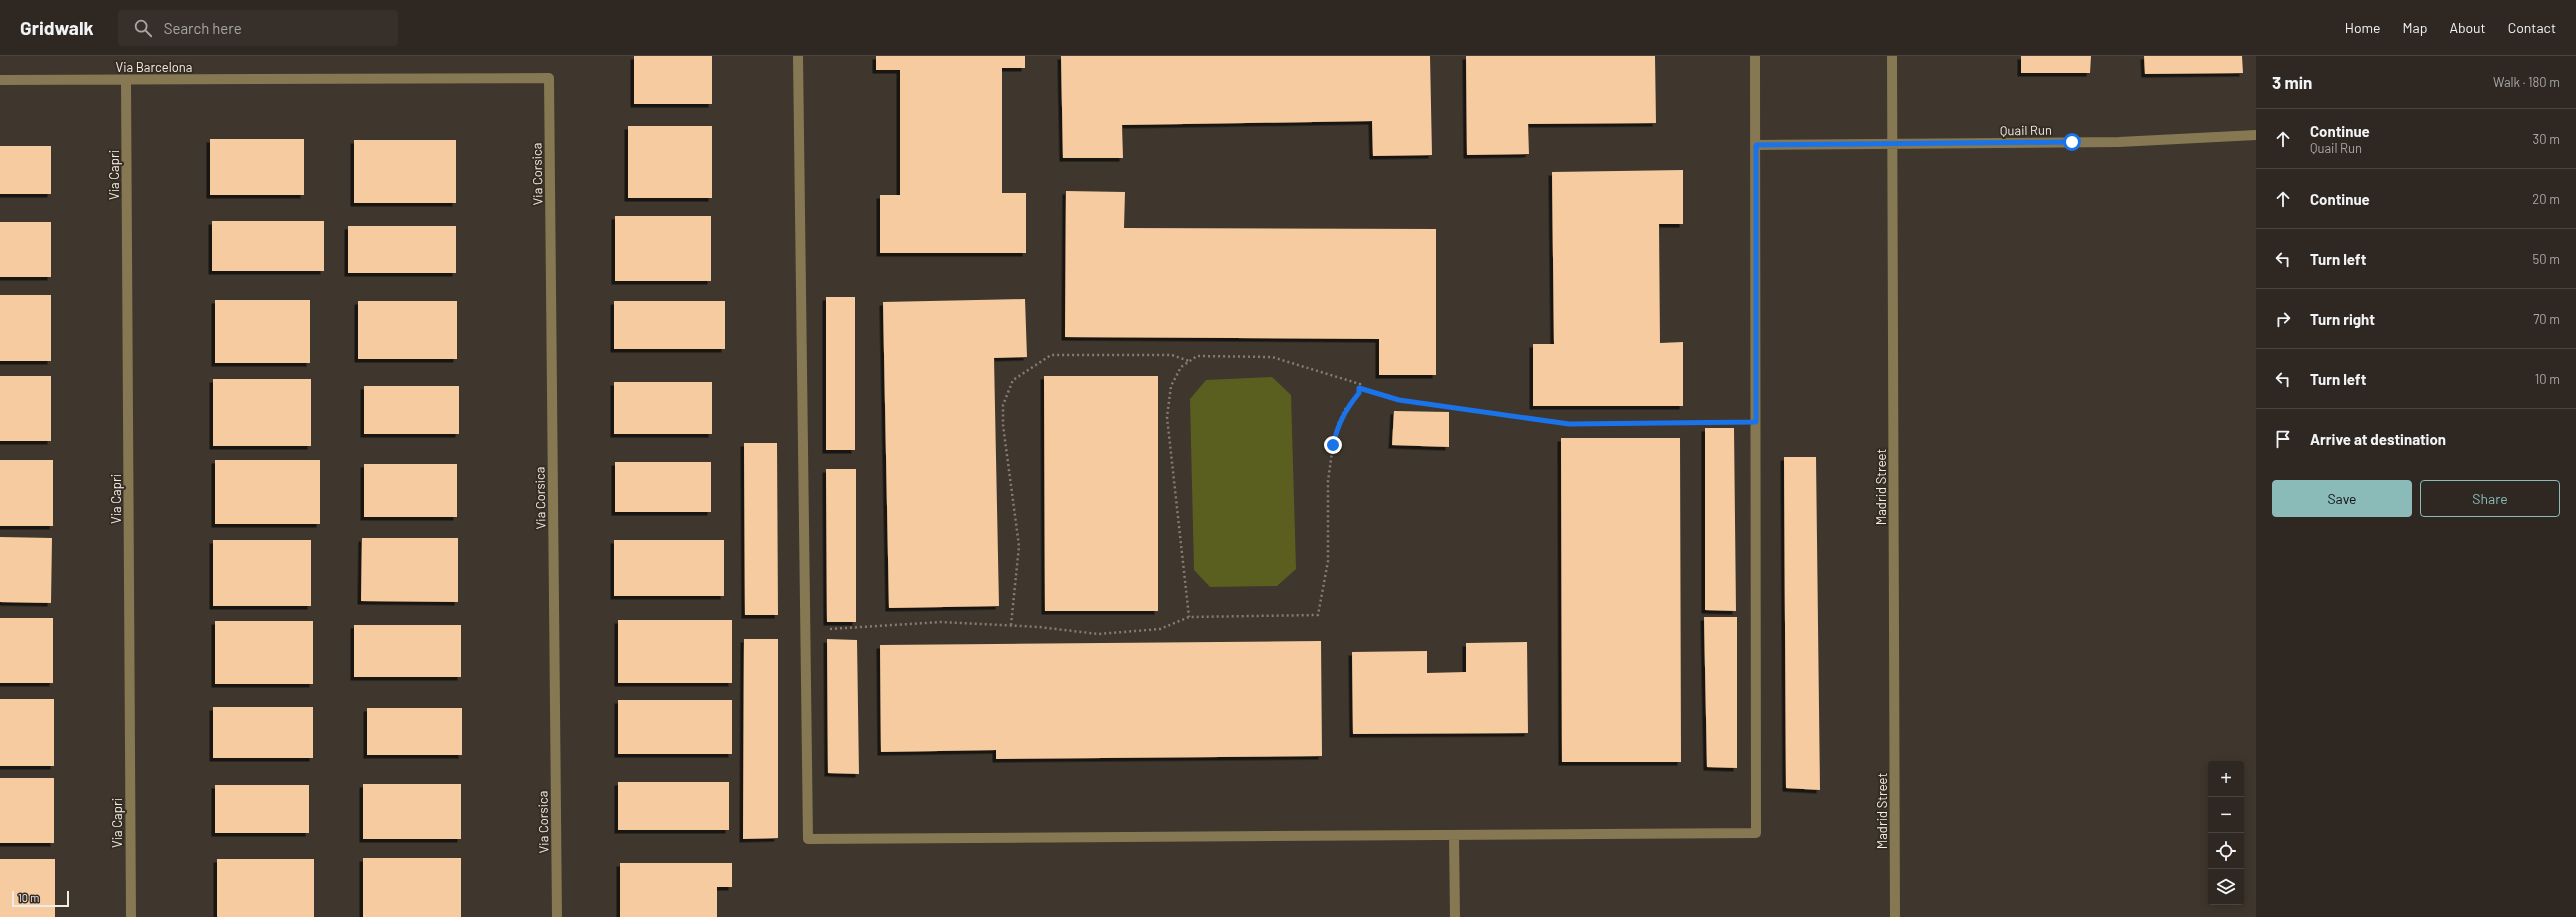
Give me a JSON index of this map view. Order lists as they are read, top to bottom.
{
  "streets": {
    "street": [
      "Via Barcelona",
      "Quail Run",
      "Via Corsica",
      "Via Capri",
      "Madrid Street"
    ]
  },
  "crossings": [
    ["Via Barcelona", "Via Corsica"],
    ["Via Barcelona", "Via Capri"],
    ["Quail Run", "Madrid Street"]
  ],
  "scale_bar": "10 m",
  "page": {
    "header": "Gridwalk",
    "search": "Search here",
    "nav": [
      "Home",
      "Map",
      "About",
      "Contact"
    ],
    "heading": ["3 min", "Walk · 180 m"],
    "list": [
      ["Continue", "Quail Run", "30 m"],
      ["Continue", "20 m"],
      ["Turn left", "50 m"],
      ["Turn right", "70 m"],
      ["Turn left", "10 m"],
      "Arrive at destination"
    ],
    "buttons": ["Save", "Share"],
    "map_buttons": ["+", "−"],
    "scale": "10 m"
  }
}
